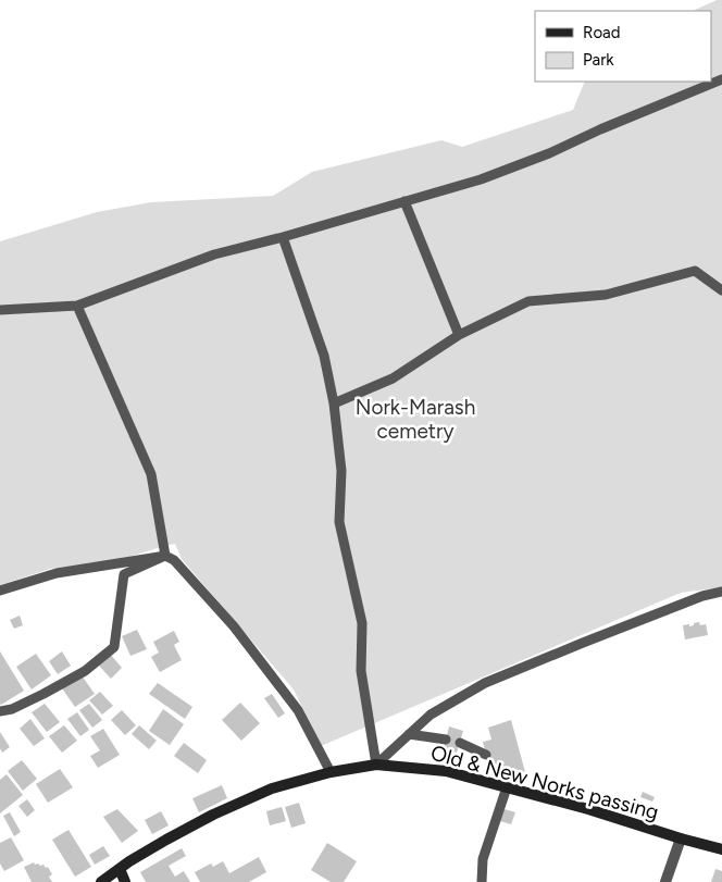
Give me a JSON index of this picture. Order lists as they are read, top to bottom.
{
  "streets": {
    "street": ["Old & New Norks passing"]
  },
  "parks": ["Nork-Marash cemetry"],
  "legend": ["Road", "Park"]
}
